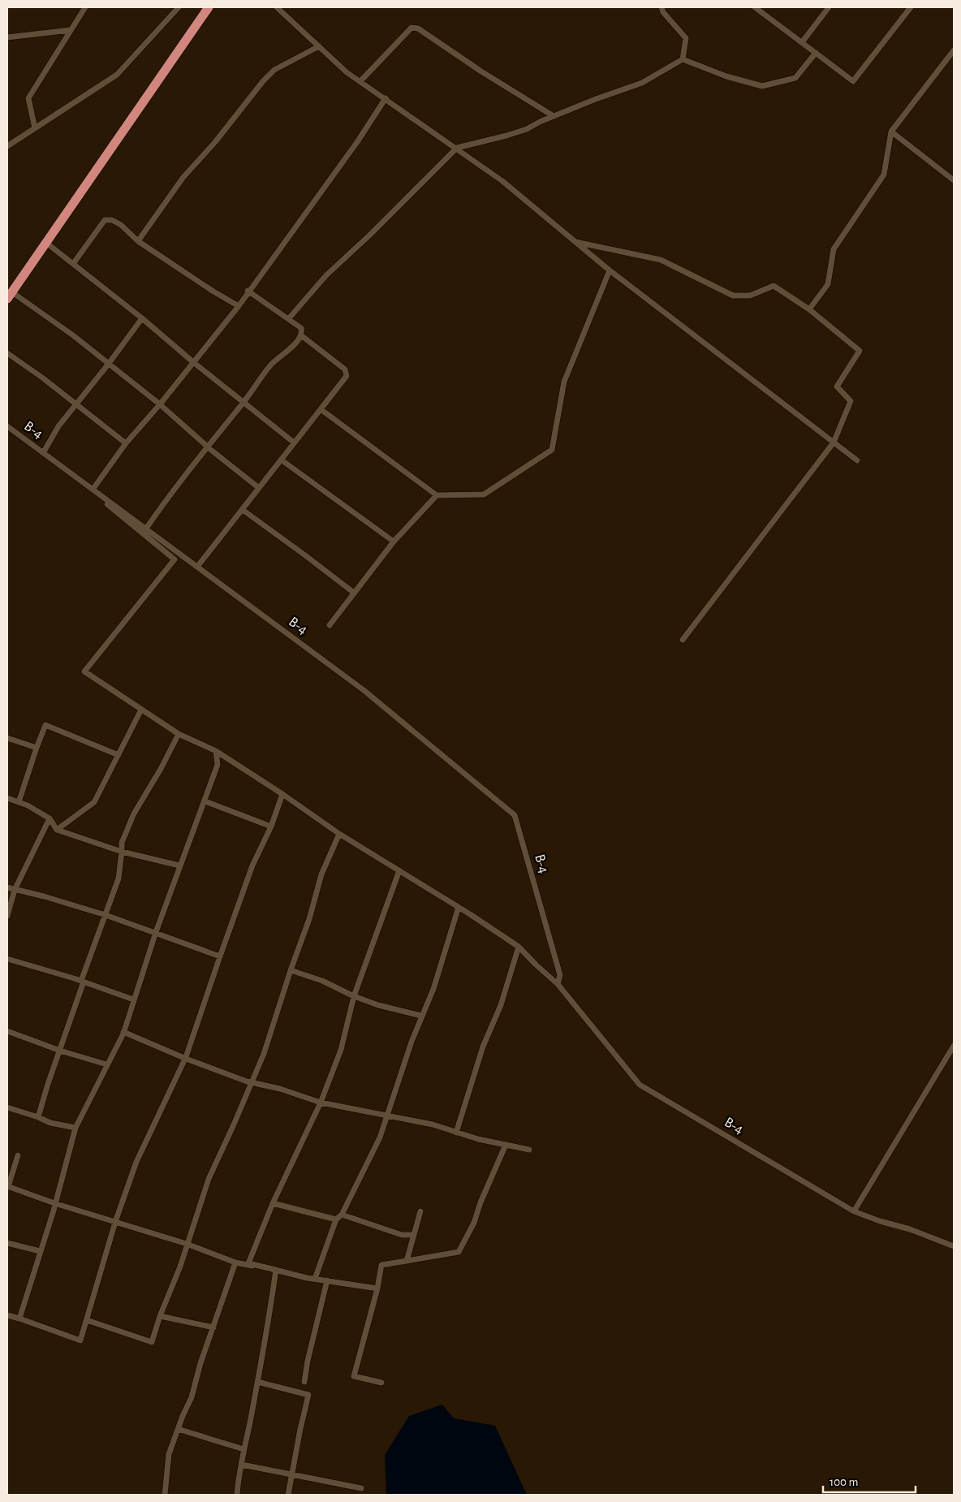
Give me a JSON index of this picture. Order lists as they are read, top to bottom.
{
  "streets": {
    "street": ["B-4"]
  },
  "scale_bar": "100 m"
}
